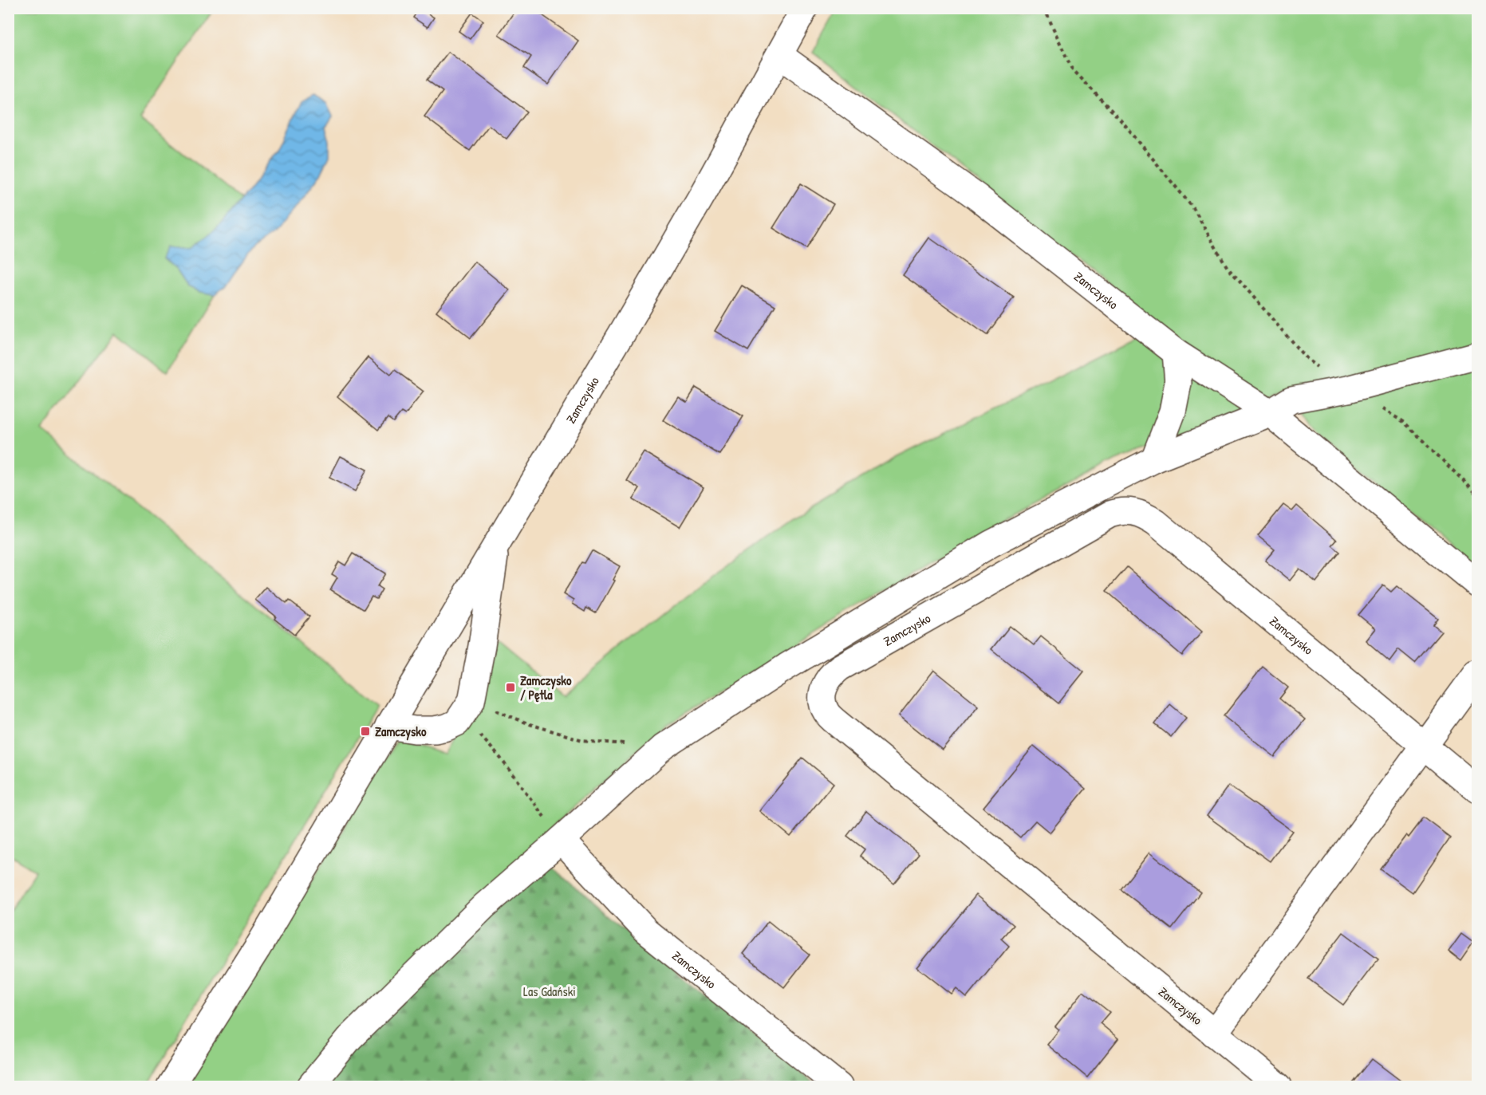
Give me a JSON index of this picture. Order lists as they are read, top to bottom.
{
  "streets": {
    "street": ["Zamczysko"]
  },
  "parks": ["Las Gdański"],
  "places": {
    "transit": ["Zamczysko / Pętla", "Zamczysko"]
  }
}
